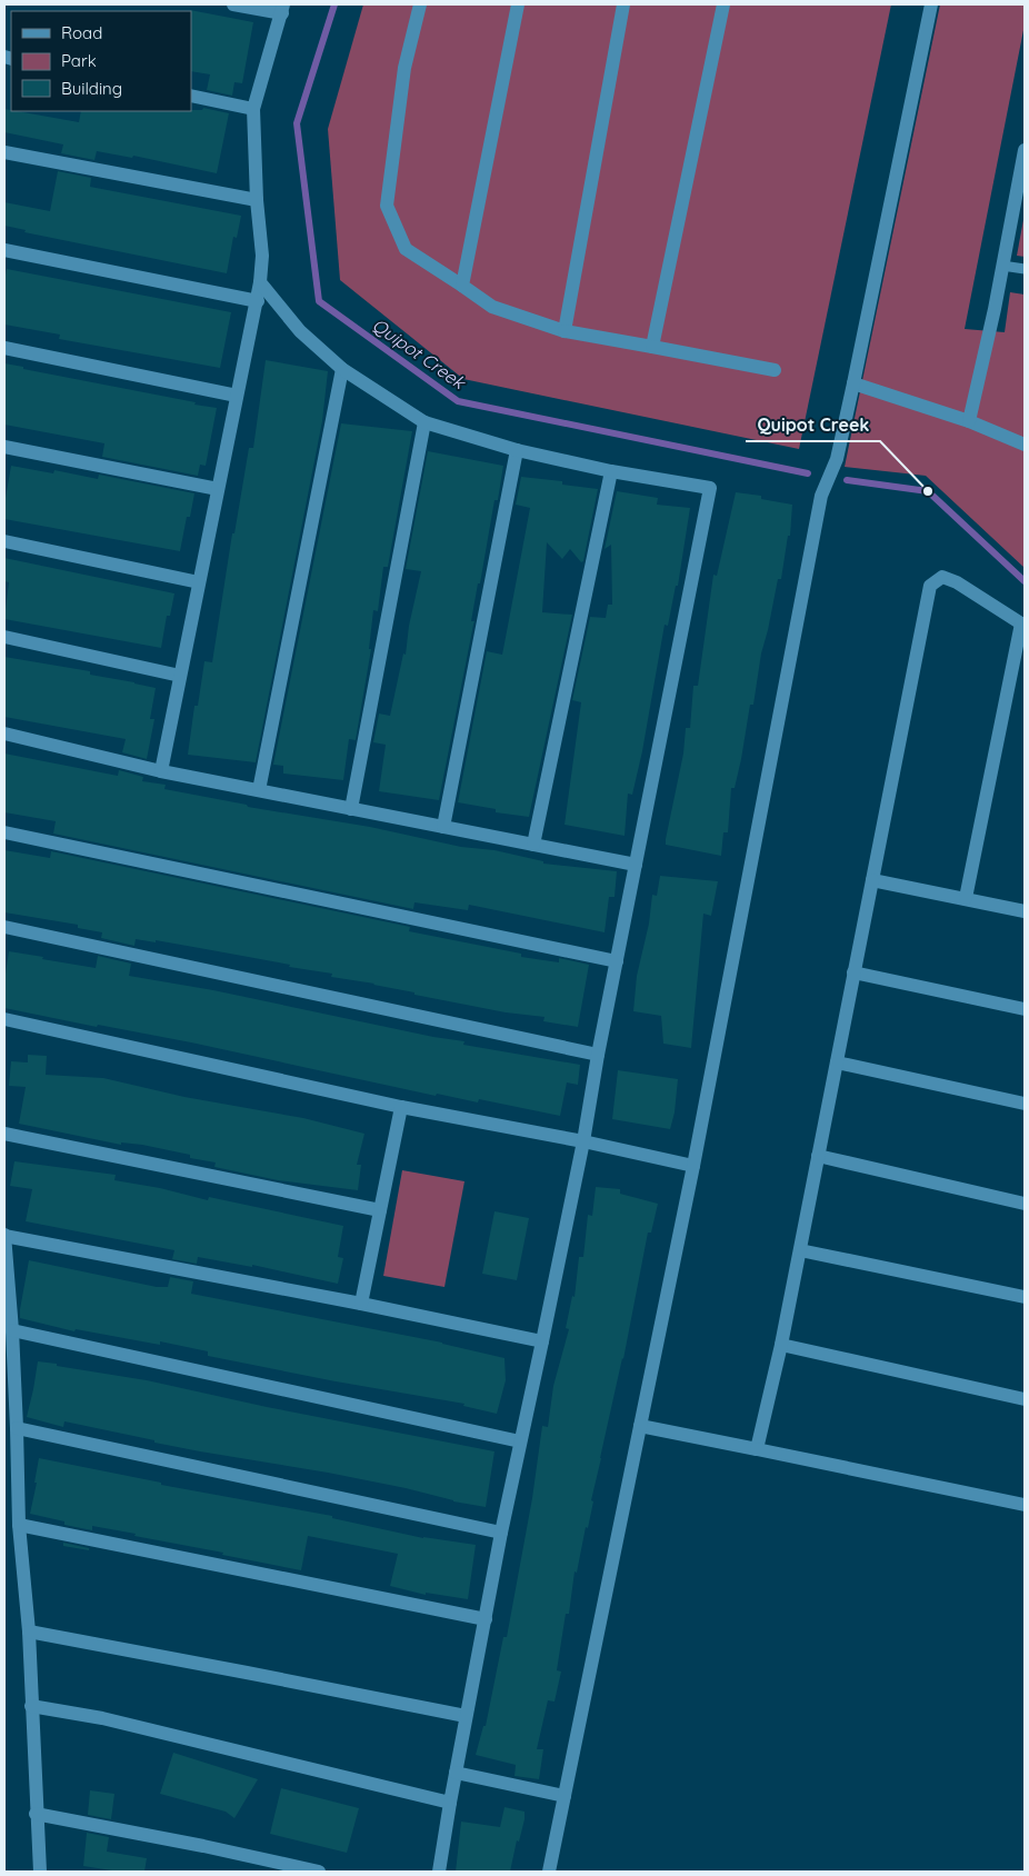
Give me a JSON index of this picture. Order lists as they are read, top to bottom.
{
  "water": ["Quipot Creek"],
  "places": ["Quipot Creek"],
  "legend": ["Road", "Park", "Building"]
}
